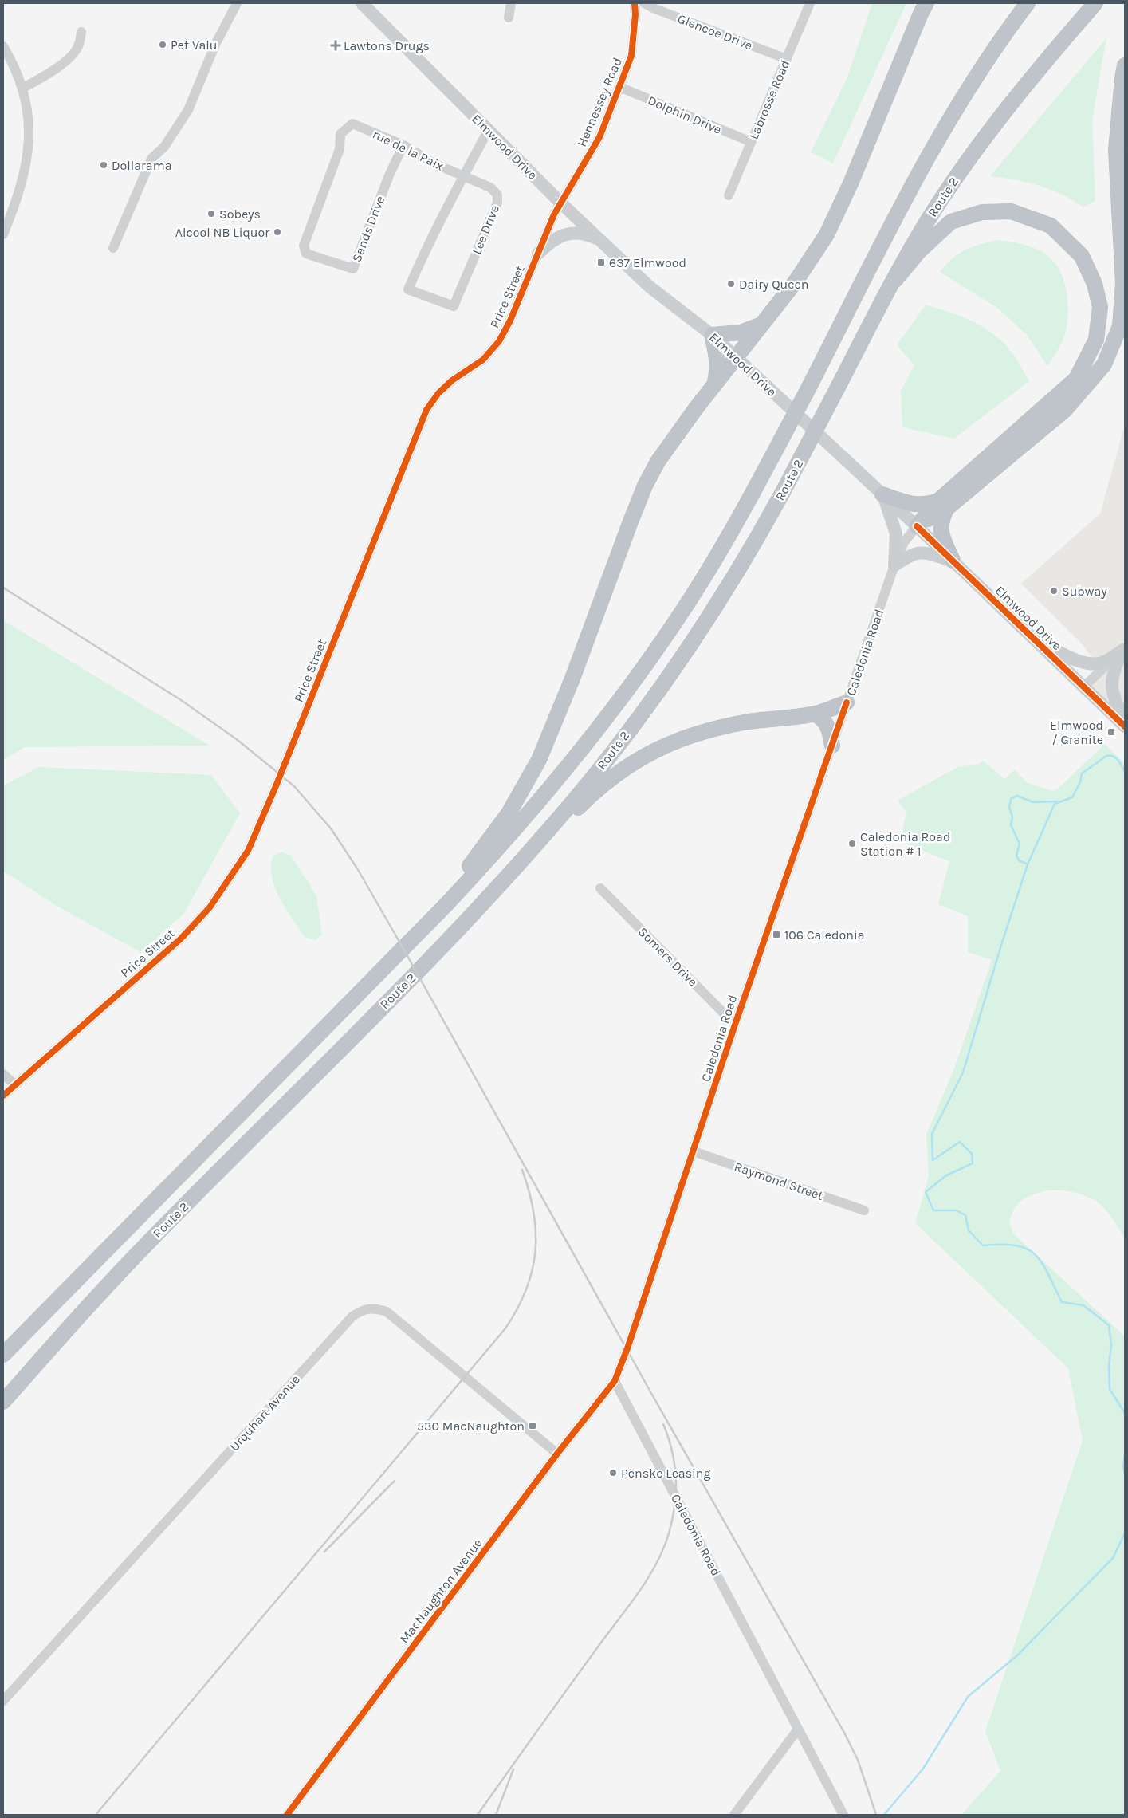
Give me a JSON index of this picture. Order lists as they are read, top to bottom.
{
  "streets": {
    "highway": ["Route 2"],
    "main road": ["Elmwood Drive"],
    "street": [
      "Glencoe Drive",
      "Labrosse Road",
      "Hennessey Road",
      "Dolphin Drive",
      "rue de la Paix",
      "Sands Drive",
      "Lee Drive",
      "Price Street",
      "Caledonia Road",
      "Somers Drive",
      "Raymond Street",
      "Urquhart Avenue",
      "MacNaughton Avenue"
    ]
  },
  "crossings": [
    ["Glencoe Drive", "Labrosse Road"],
    ["Labrosse Road", "Dolphin Drive"],
    ["Hennessey Road", "Dolphin Drive"],
    ["Hennessey Road", "Elmwood Drive"],
    ["Hennessey Road", "Price Street"],
    ["Elmwood Drive", "Price Street"],
    ["Elmwood Drive", "Caledonia Road"],
    ["rue de la Paix", "Sands Drive"],
    ["rue de la Paix", "Lee Drive"],
    ["Caledonia Road", "Somers Drive"],
    ["Caledonia Road", "Raymond Street"],
    ["Caledonia Road", "MacNaughton Avenue"],
    ["Urquhart Avenue", "MacNaughton Avenue"]
  ],
  "places": {
    "other": [
      "Pet Valu",
      "Dollarama",
      "Sobeys",
      "Alcool NB Liquor",
      "Dairy Queen",
      "Subway",
      "Caledonia Road Station # 1",
      "Penske Leasing"
    ],
    "health": ["Lawtons Drugs"],
    "transit": [
      "637 Elmwood",
      "Elmwood / Granite",
      "106 Caledonia",
      "530 MacNaughton"
    ]
  }
}
